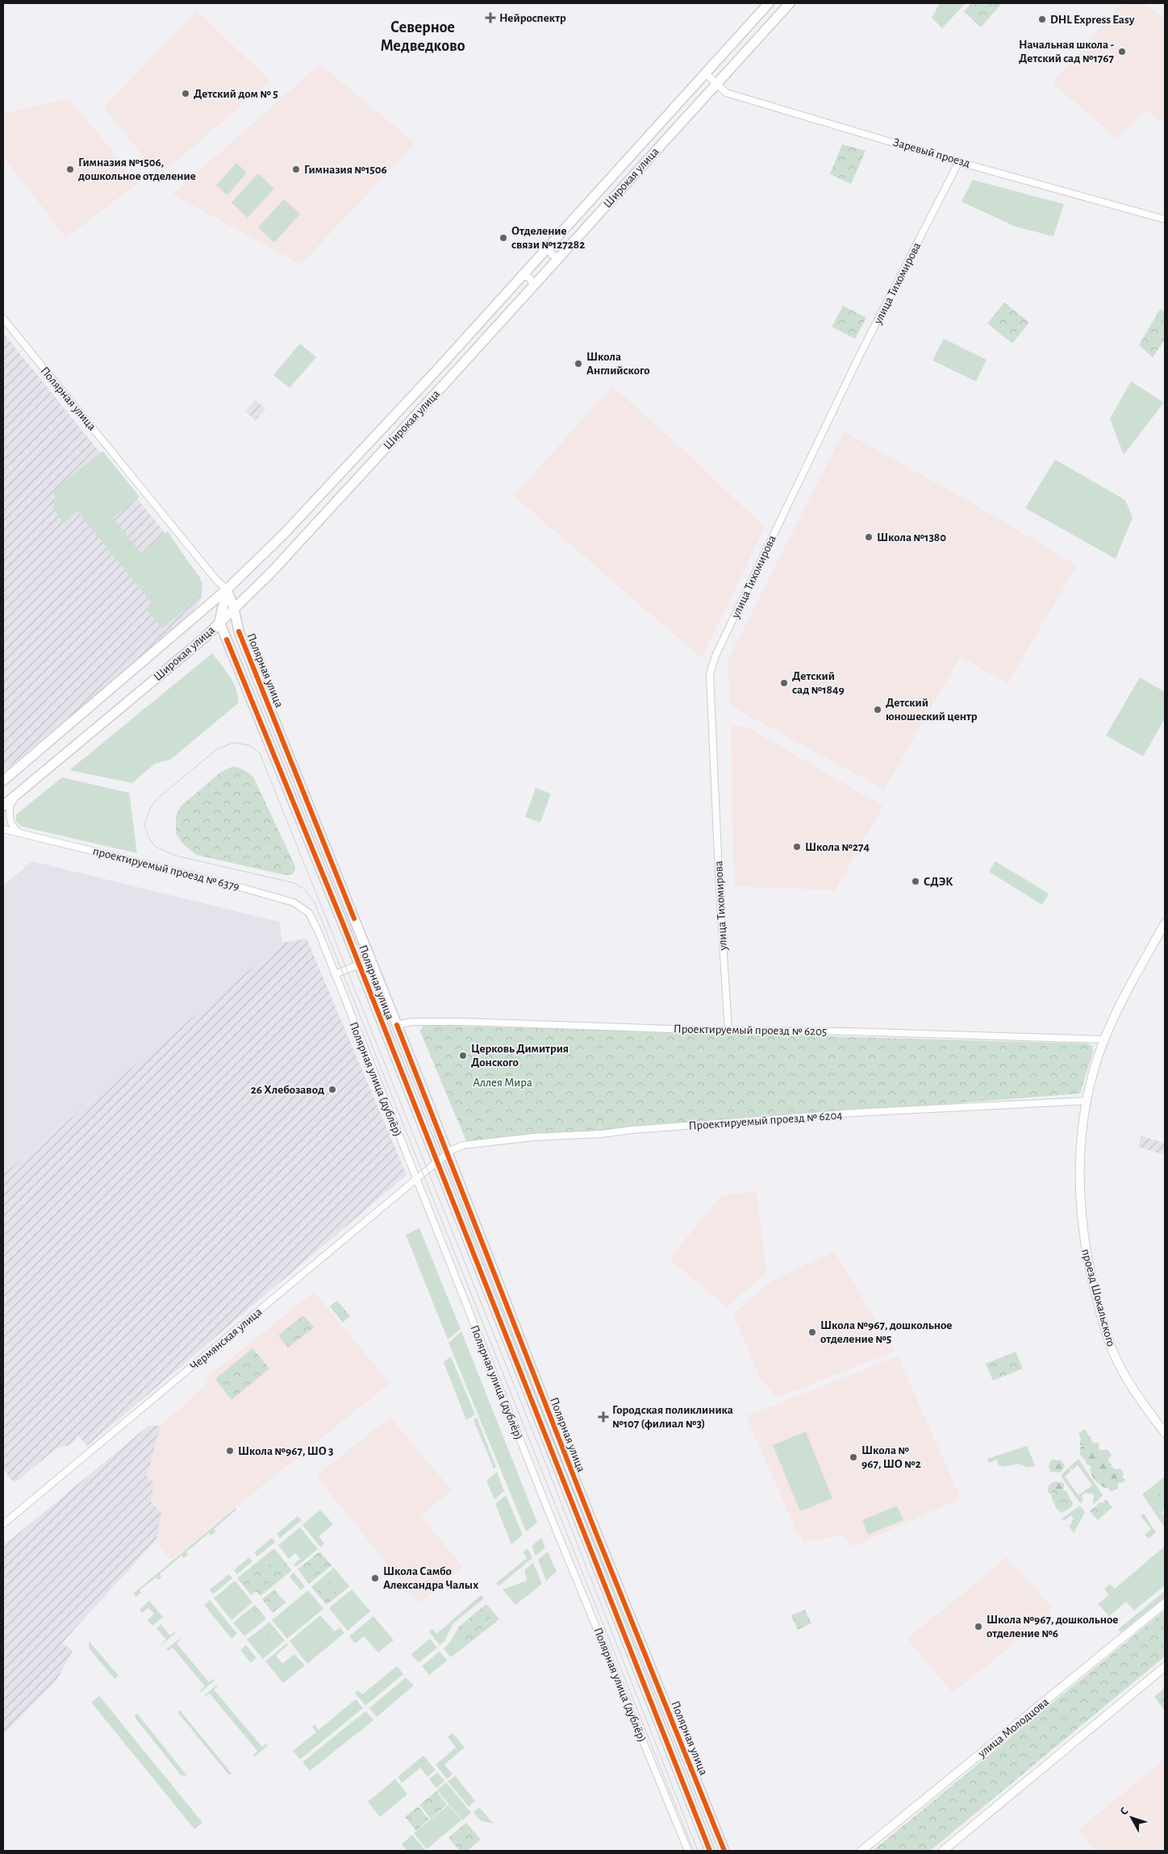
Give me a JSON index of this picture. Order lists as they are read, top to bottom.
{
  "streets": {
    "main road": ["Широкая улица", "Полярная улица"],
    "street": [
      "Заревый проезд",
      "улица Тихомирова",
      "проектируемый проезд № 6379",
      "Проектируемый проезд № 6205",
      "Полярная улица (дублёр)",
      "Проектируемый проезд № 6204",
      "проезд Шокальского",
      "Чермянская улица",
      "улица Молодцова"
    ]
  },
  "crossings": [
    ["Заревый проезд", "Широкая улица"],
    ["Заревый проезд", "улица Тихомирова"],
    ["Широкая улица", "Полярная улица"],
    ["улица Тихомирова", "Проектируемый проезд № 6205"],
    ["Полярная улица", "Проектируемый проезд № 6205"],
    ["Полярная улица", "Проектируемый проезд № 6204"],
    ["Полярная улица", "Чермянская улица"],
    ["проектируемый проезд № 6379", "Полярная улица (дублёр)"],
    ["Проектируемый проезд № 6205", "проезд Шокальского"],
    ["Полярная улица (дублёр)", "Чермянская улица"],
    ["Проектируемый проезд № 6204", "проезд Шокальского"],
    ["Проектируемый проезд № 6204", "Чермянская улица"]
  ],
  "districts": ["Северное Медведково"],
  "parks": ["Аллея Мира"],
  "places": {
    "health": ["Нейроcпектр", "Городская поликлиника №107 (филиал №3)"],
    "other": [
      "DHL Express Easy",
      "Начальная школа - Детский сад №1767",
      "Детский дом № 5",
      "Гимназия №1506, дошкольное отделение",
      "Гимназия №1506",
      "Отделение связи №127282",
      "Школа Английского",
      "Школа №1380",
      "Детский сад №1849",
      "Детский юношеский центр",
      "Школа №274",
      "СДЭК",
      "Церковь Димитрия Донского",
      "26 Хлебозавод",
      "Школа №967, дошкольное отделение №5",
      "Школа №967, ШО 3",
      "Школа № 967, ШО №2",
      "Школа Самбо Александра Чалых",
      "Школа №967, дошкольное отделение №6"
    ]
  },
  "north": "top left"
}
